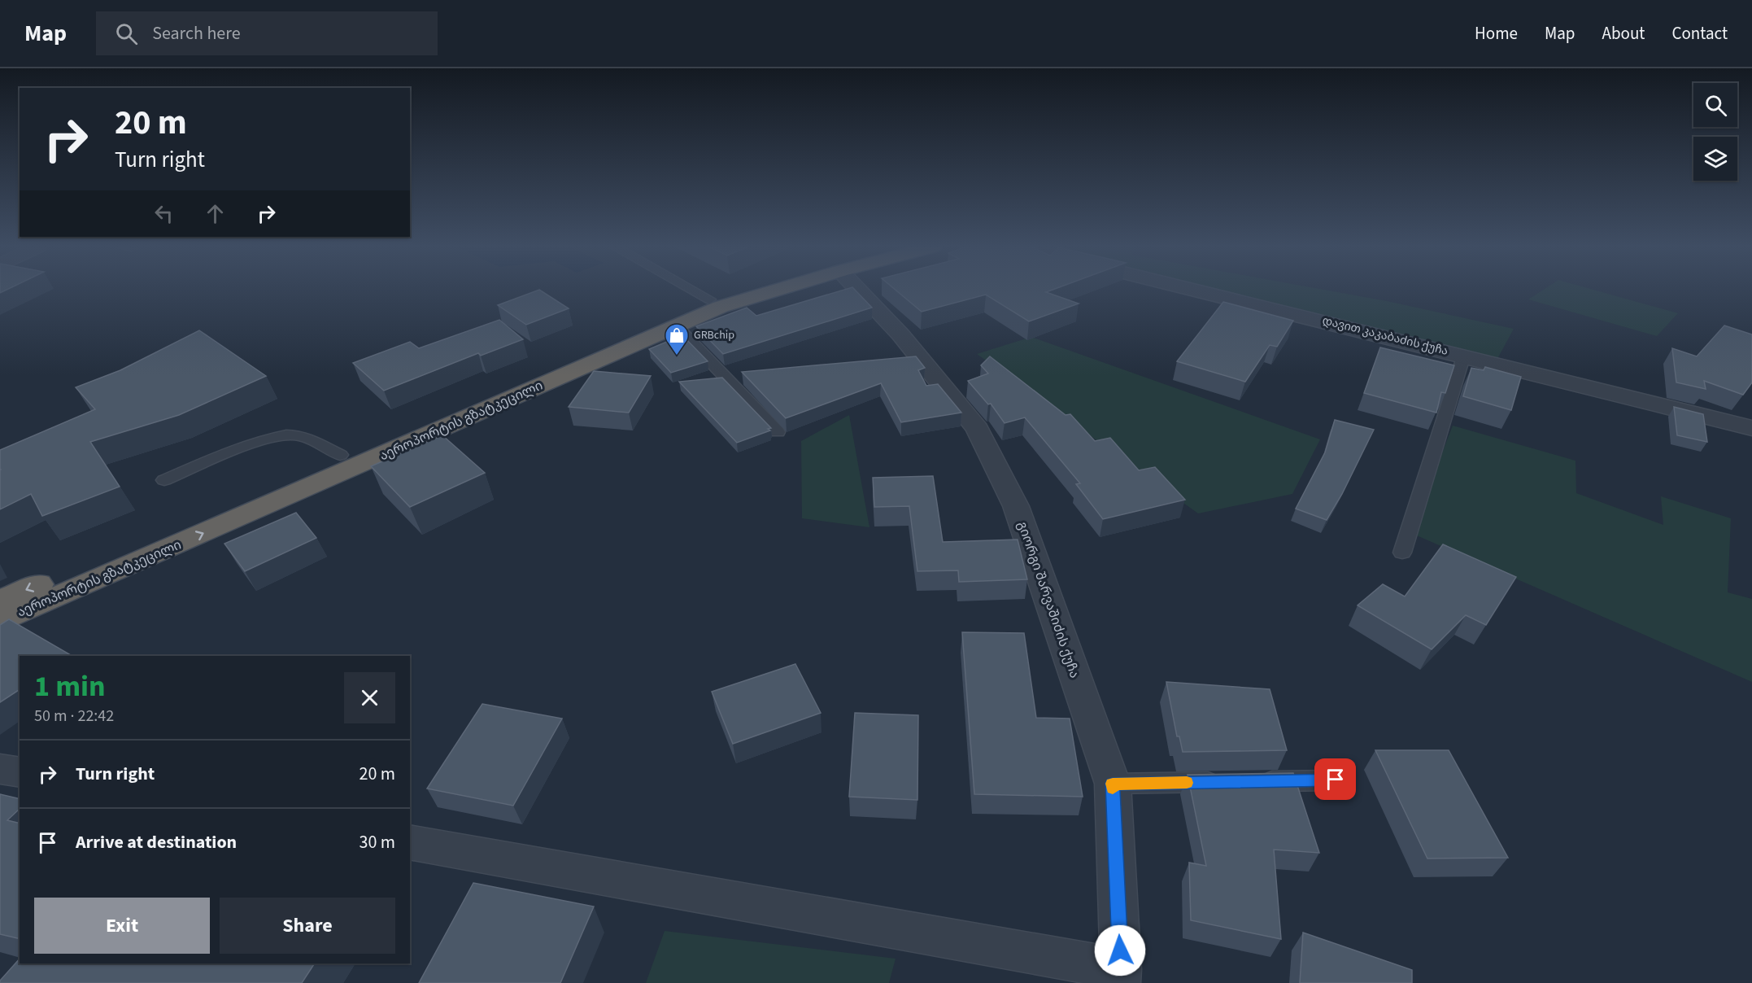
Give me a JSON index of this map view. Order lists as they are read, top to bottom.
{
  "streets": {
    "highway": ["აეროპორტის გზატკეცილი"],
    "street": ["დავით კაკაბაძის ქუჩა", "გიორგი შარვაშიძის ქუჩა"]
  },
  "places": {
    "shop": ["GRBchip"]
  },
  "page": {
    "header": "Map",
    "search": "Search here",
    "nav": [
      "Home",
      "Map",
      "About",
      "Contact"
    ],
    "turn": ["20 m", "Turn right"],
    "heading": ["1 min", "50 m · 22:42"],
    "list": [
      {
        "name": "Turn right",
        "value": "20 m"
      },
      {
        "name": "Arrive at destination",
        "value": "30 m"
      }
    ],
    "buttons": ["Exit", "Share"]
  }
}
